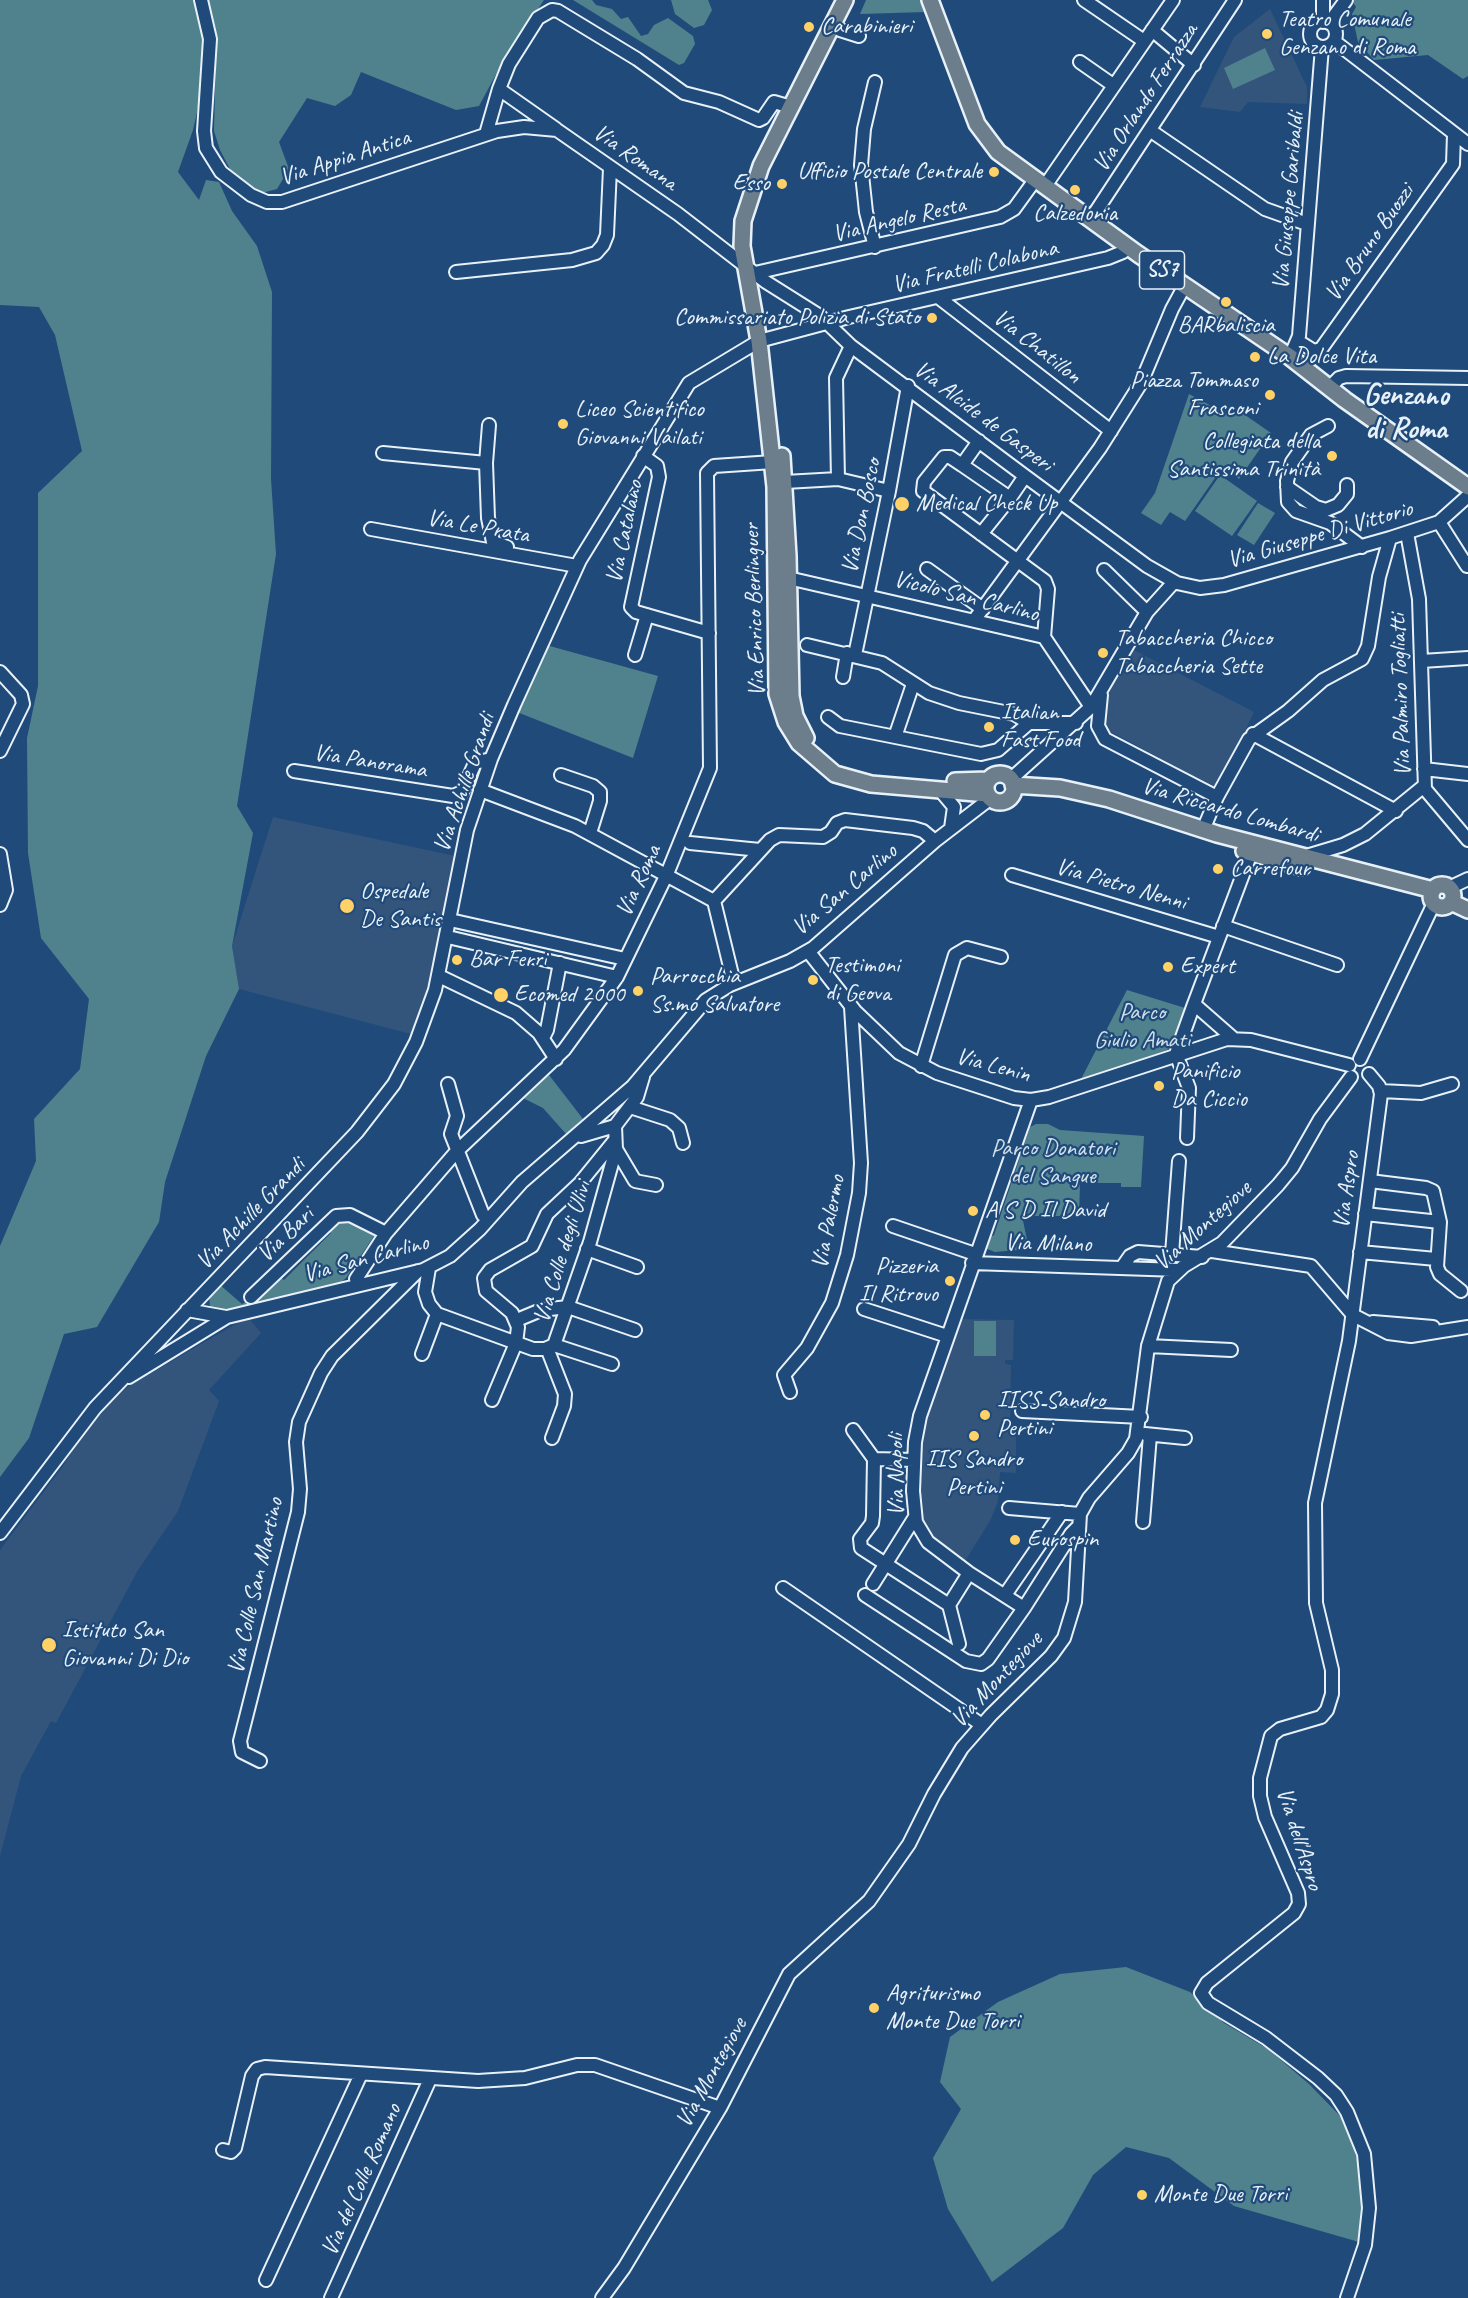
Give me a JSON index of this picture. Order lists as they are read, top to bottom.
{
  "streets": {
    "main road": ["SS7", "Via Enrico Berlinguer", "Via Riccardo Lombardi"],
    "street": [
      "Via Orlando Ferrazza",
      "Via Appia Antica",
      "Via Romana",
      "Via Giuseppe Garibaldi",
      "Via Angelo Resta",
      "Via Bruno Buozzi",
      "Via Fratelli Colabona",
      "Via Chatillon",
      "Via Alcide de Gasperi",
      "Via Don Bosco",
      "Via Le Prata",
      "Via Catalano",
      "Via Giuseppe Di Vittorio",
      "Vicolo San Carlino",
      "Via Palmiro Togliatti",
      "Via Panorama",
      "Via Achille Grandi",
      "Via Roma",
      "Via Pietro Nenni",
      "Via San Carlino",
      "Via Lenin",
      "Via Aspro",
      "Via Palermo",
      "Via Montegiove",
      "Via Bari",
      "Via Milano",
      "Via Colle degli Ulivi",
      "Via Napoli",
      "Via Colle San Martino",
      "Via dell'Aspro",
      "Via del Colle Romano"
    ]
  },
  "crossings": [
    ["Via Orlando Ferrazza", "SS7"],
    ["Via Appia Antica", "Via Romana"],
    ["Via Romana", "Via Angelo Resta"],
    ["Via Romana", "Via Fratelli Colabona"],
    ["Via Romana", "Via Alcide de Gasperi"],
    ["Via Romana", "Via Achille Grandi"],
    ["Via Giuseppe Garibaldi", "Via Bruno Buozzi"],
    ["Via Giuseppe Garibaldi", "SS7"],
    ["Via Angelo Resta", "SS7"],
    ["Via Fratelli Colabona", "SS7"],
    ["Via Fratelli Colabona", "Via Chatillon"],
    ["Via Fratelli Colabona", "Via Alcide de Gasperi"],
    ["Via Fratelli Colabona", "Via Achille Grandi"],
    ["Via Alcide de Gasperi", "Via Don Bosco"],
    ["Via Alcide de Gasperi", "Via Giuseppe Di Vittorio"],
    ["Via Alcide de Gasperi", "Via Achille Grandi"],
    ["Via Don Bosco", "Vicolo San Carlino"],
    ["Via Le Prata", "Via Achille Grandi"],
    ["Via Catalano", "Via Achille Grandi"],
    ["Via Catalano", "Via Roma"],
    ["Via Giuseppe Di Vittorio", "Via Palmiro Togliatti"],
    ["Vicolo San Carlino", "Via Enrico Berlinguer"],
    ["Via Enrico Berlinguer", "Via Achille Grandi"],
    ["Via Enrico Berlinguer", "Via Roma"],
    ["Via Enrico Berlinguer", "Via San Carlino"],
    ["Via Panorama", "Via Achille Grandi"],
    ["Via Achille Grandi", "Via San Carlino"],
    ["Via Riccardo Lombardi", "Via Montegiove"],
    ["Via Roma", "Via Bari"],
    ["Via San Carlino", "Via Lenin"],
    ["Via San Carlino", "Via Colle San Martino"],
    ["Via Lenin", "Via Palermo"],
    ["Via Lenin", "Via Montegiove"],
    ["Via Lenin", "Via Napoli"],
    ["Via Aspro", "Via Milano"],
    ["Via Aspro", "Via dell'Aspro"],
    ["Via Montegiove", "Via Milano"],
    ["Via Montegiove", "Via del Colle Romano"],
    ["Via Milano", "Via Napoli"],
    ["Via Milano", "Via dell'Aspro"]
  ],
  "districts": ["Genzano di Roma"],
  "parks": ["Parco Giulio Amati", "Parco Donatori del Sangue"],
  "places": [
    "Carabinieri",
    "Teatro Comunale Genzano di Roma",
    "Ufficio Postale Centrale",
    "Esso",
    "Calzedonia",
    "BARbaliscia",
    "Commissariato Polizia di Stato",
    "La Dolce Vita",
    "Piazza Tommaso Frasconi",
    "Liceo Scientifico Giovanni Vailati",
    "Collegiata della Santissima Trinità",
    "Medical Check Up",
    "Tabaccheria Chicco Tabaccheria Sette",
    "Italian Fast Food",
    "Carrefour",
    "Ospedale De Santis",
    "Bar Ferri",
    "Expert",
    "Testimoni di Geova",
    "Parrocchia Ss.mo Salvatore",
    "Ecomed 2000",
    "Panificio Da Ciccio",
    "A S D Il David",
    "Pizzeria Il Ritrovo",
    "IISS Sandro Pertini",
    "IIS Sandro Pertini",
    "Eurospin",
    "Istituto San Giovanni Di Dio",
    "Agriturismo Monte Due Torri",
    "Monte Due Torri"
  ]
}
